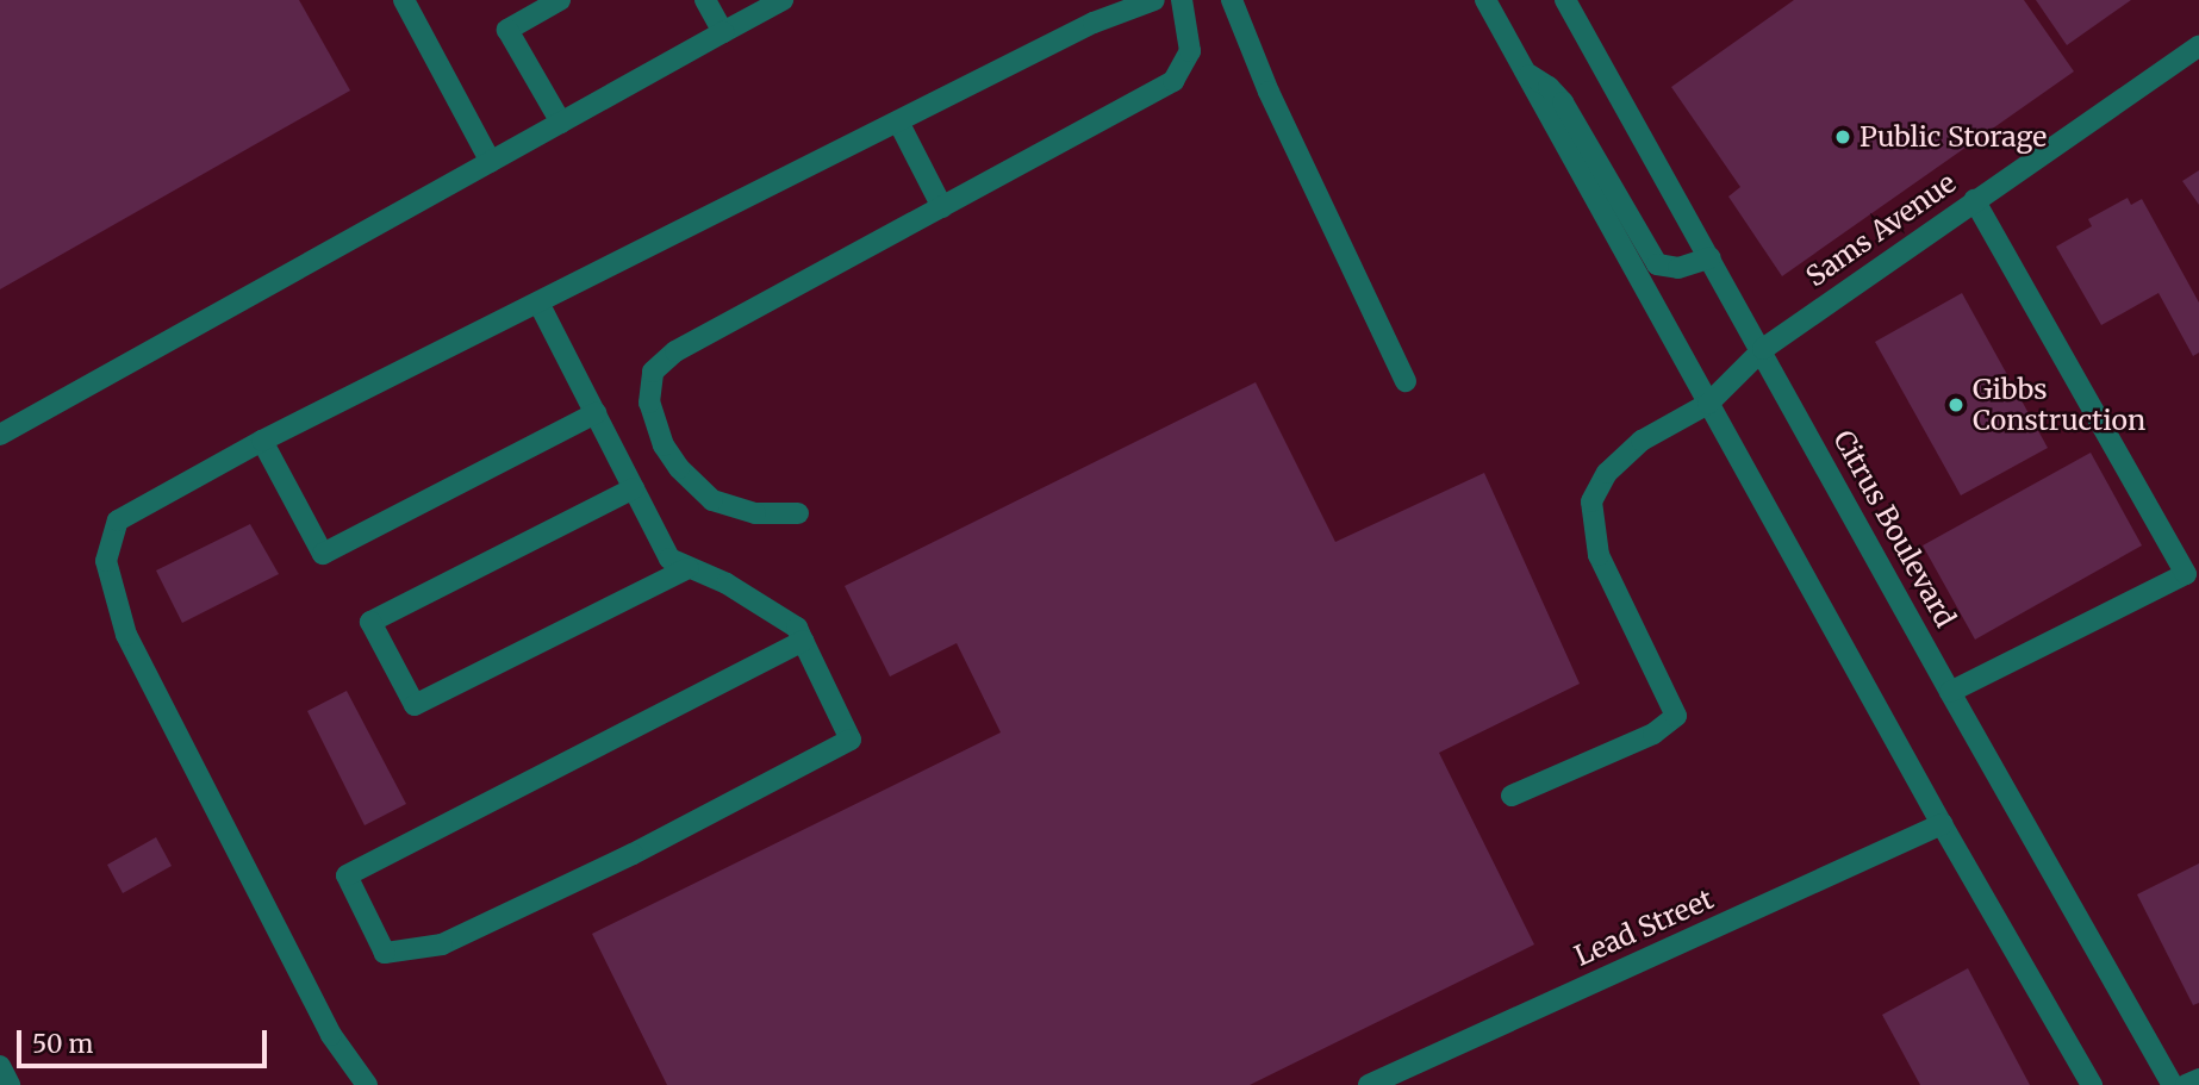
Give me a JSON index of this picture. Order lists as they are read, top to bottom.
{
  "streets": {
    "street": ["Sams Avenue", "Citrus Boulevard", "Lead Street"]
  },
  "crossings": [
    ["Sams Avenue", "Citrus Boulevard"]
  ],
  "places": ["Public Storage", "Gibbs Construction"],
  "scale_bar": "50 m"
}
